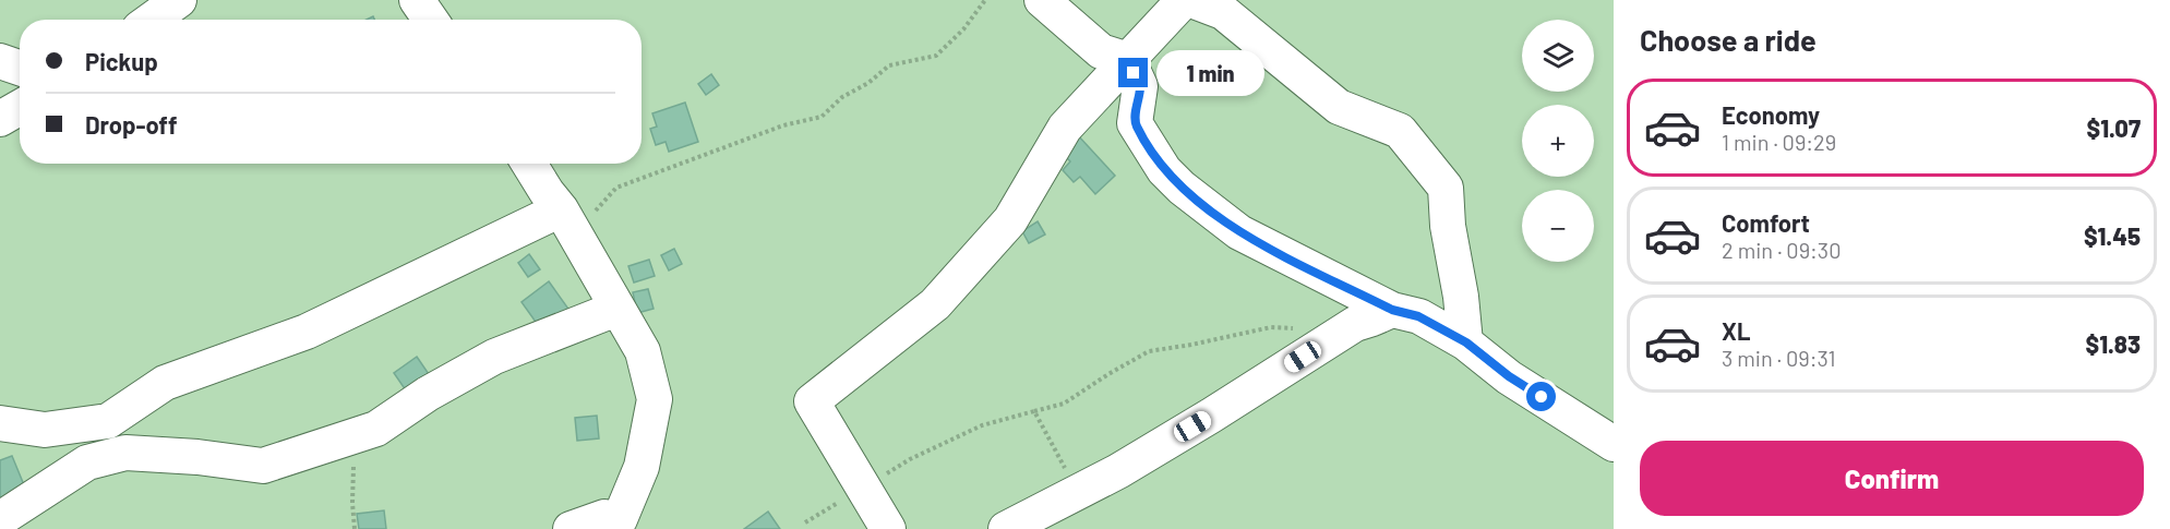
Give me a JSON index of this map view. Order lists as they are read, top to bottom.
{
  "page": {
    "heading": "Choose a ride",
    "map_buttons": ["+", "−"],
    "banner": ["Pickup", "Drop-off"],
    "bubble": "1 min",
    "list": [
      {
        "name": "Economy",
        "note": "1 min · 09:29",
        "value": "$1.07"
      },
      {
        "name": "Comfort",
        "note": "2 min · 09:30",
        "value": "$1.45"
      },
      {
        "name": "XL",
        "note": "3 min · 09:31",
        "value": "$1.83"
      }
    ],
    "buttons": "Confirm"
  }
}
